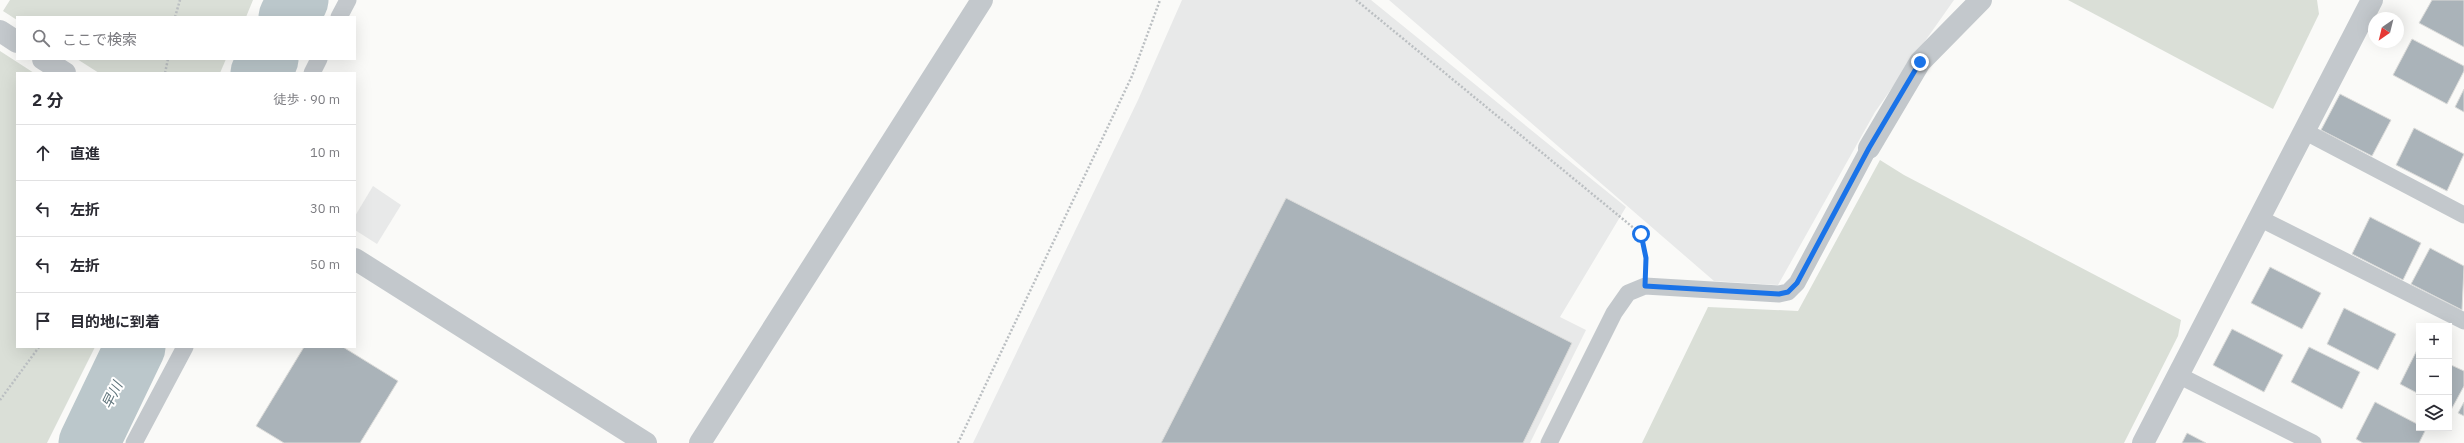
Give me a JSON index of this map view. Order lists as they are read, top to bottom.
{
  "water": ["早川"],
  "north": "bottom left",
  "page": {
    "search": "ここで検索",
    "heading": ["2 分", "徒歩 · 90 m"],
    "list": [
      ["直進", "10 m"],
      ["左折", "30 m"],
      ["左折", "50 m"],
      "目的地に到着"
    ],
    "map_buttons": ["+", "−"]
  }
}
